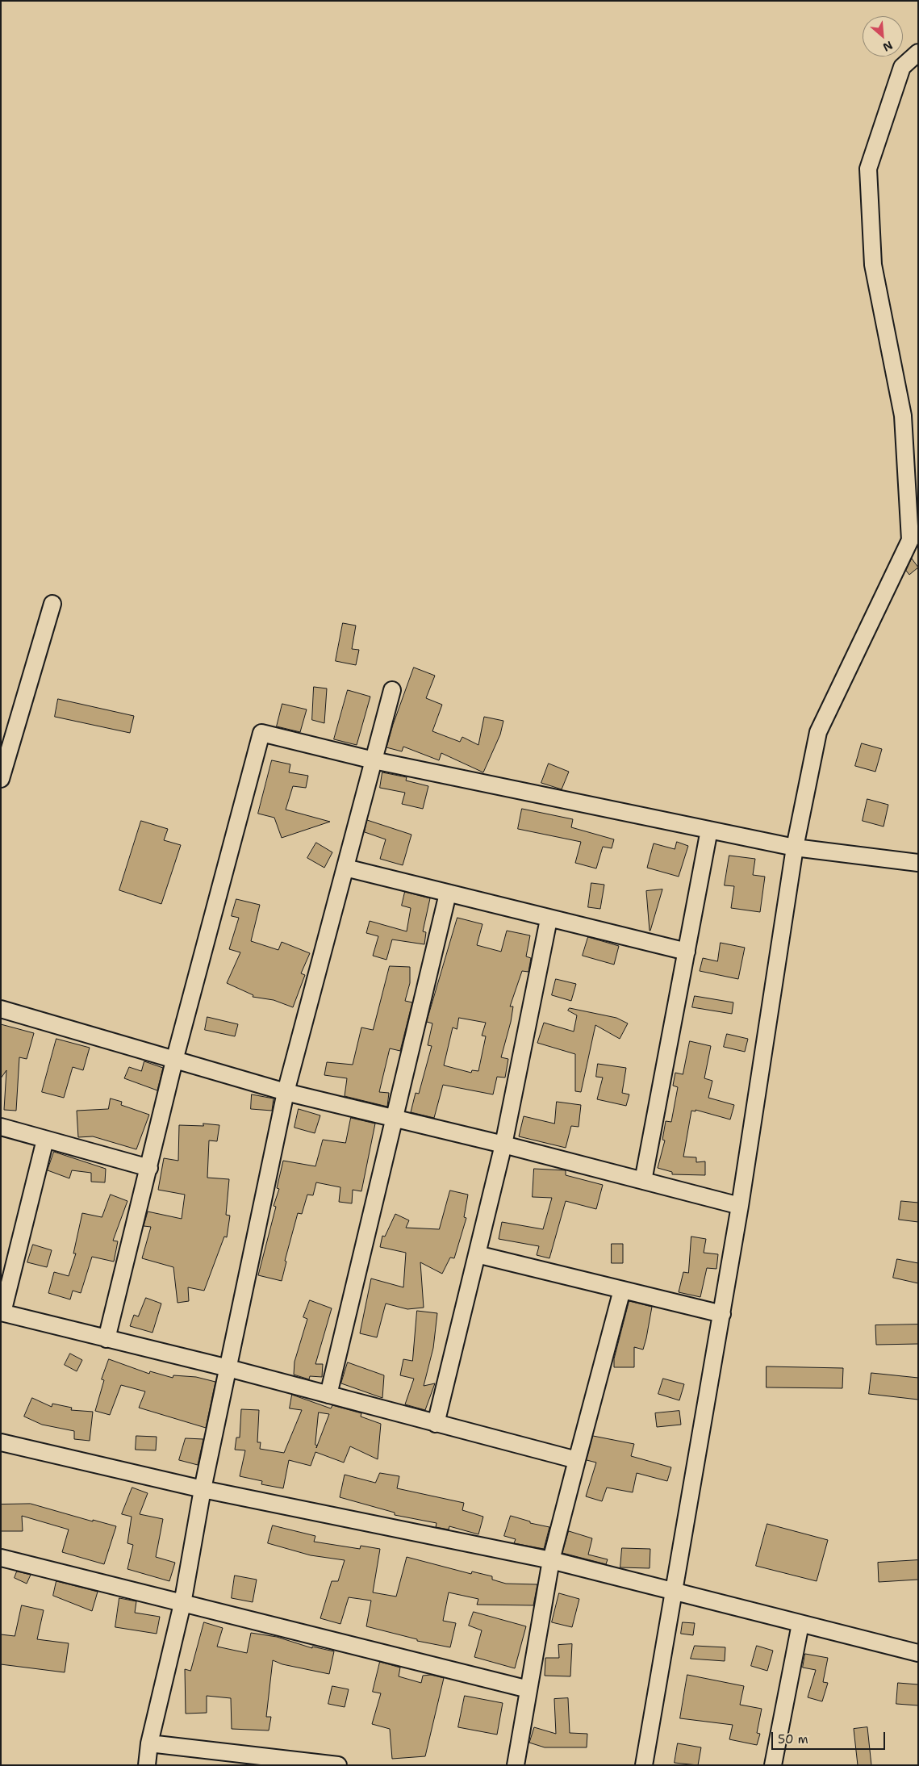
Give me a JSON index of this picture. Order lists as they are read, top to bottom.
{
  "scale_bar": "50 m",
  "north": "bottom right"
}
